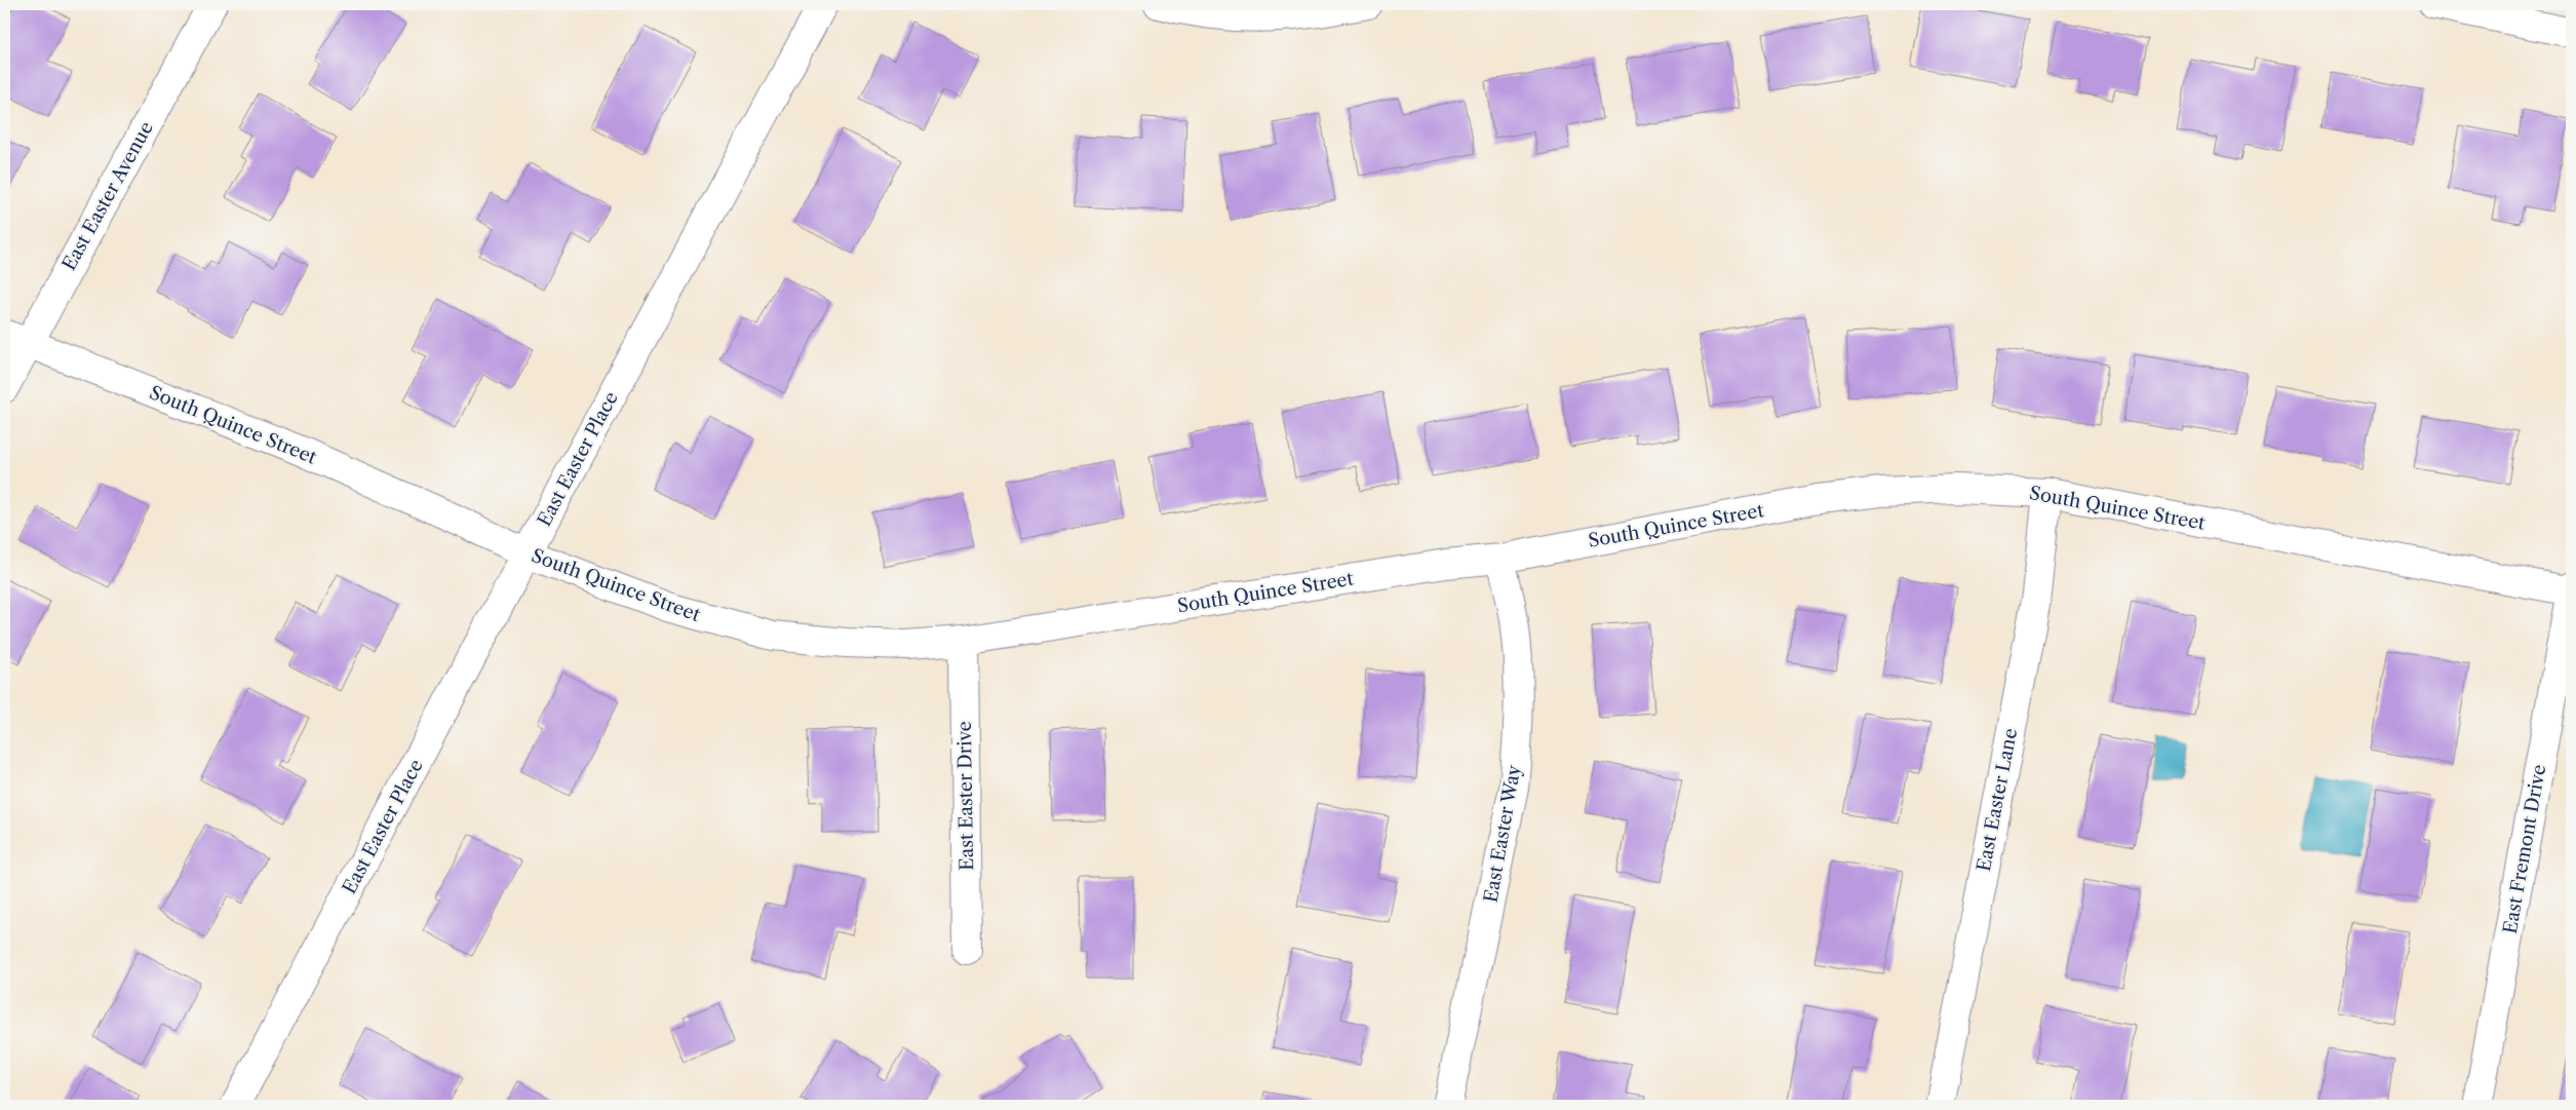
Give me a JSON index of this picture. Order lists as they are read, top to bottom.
{
  "streets": {
    "street": [
      "East Easter Avenue",
      "South Quince Street",
      "East Easter Place",
      "East Easter Drive",
      "East Easter Lane",
      "East Easter Way",
      "East Fremont Drive"
    ]
  },
  "crossings": [
    ["East Easter Avenue", "South Quince Street"],
    ["South Quince Street", "East Easter Place"],
    ["South Quince Street", "East Easter Drive"],
    ["South Quince Street", "East Easter Lane"],
    ["South Quince Street", "East Easter Way"],
    ["South Quince Street", "East Fremont Drive"]
  ]
}
